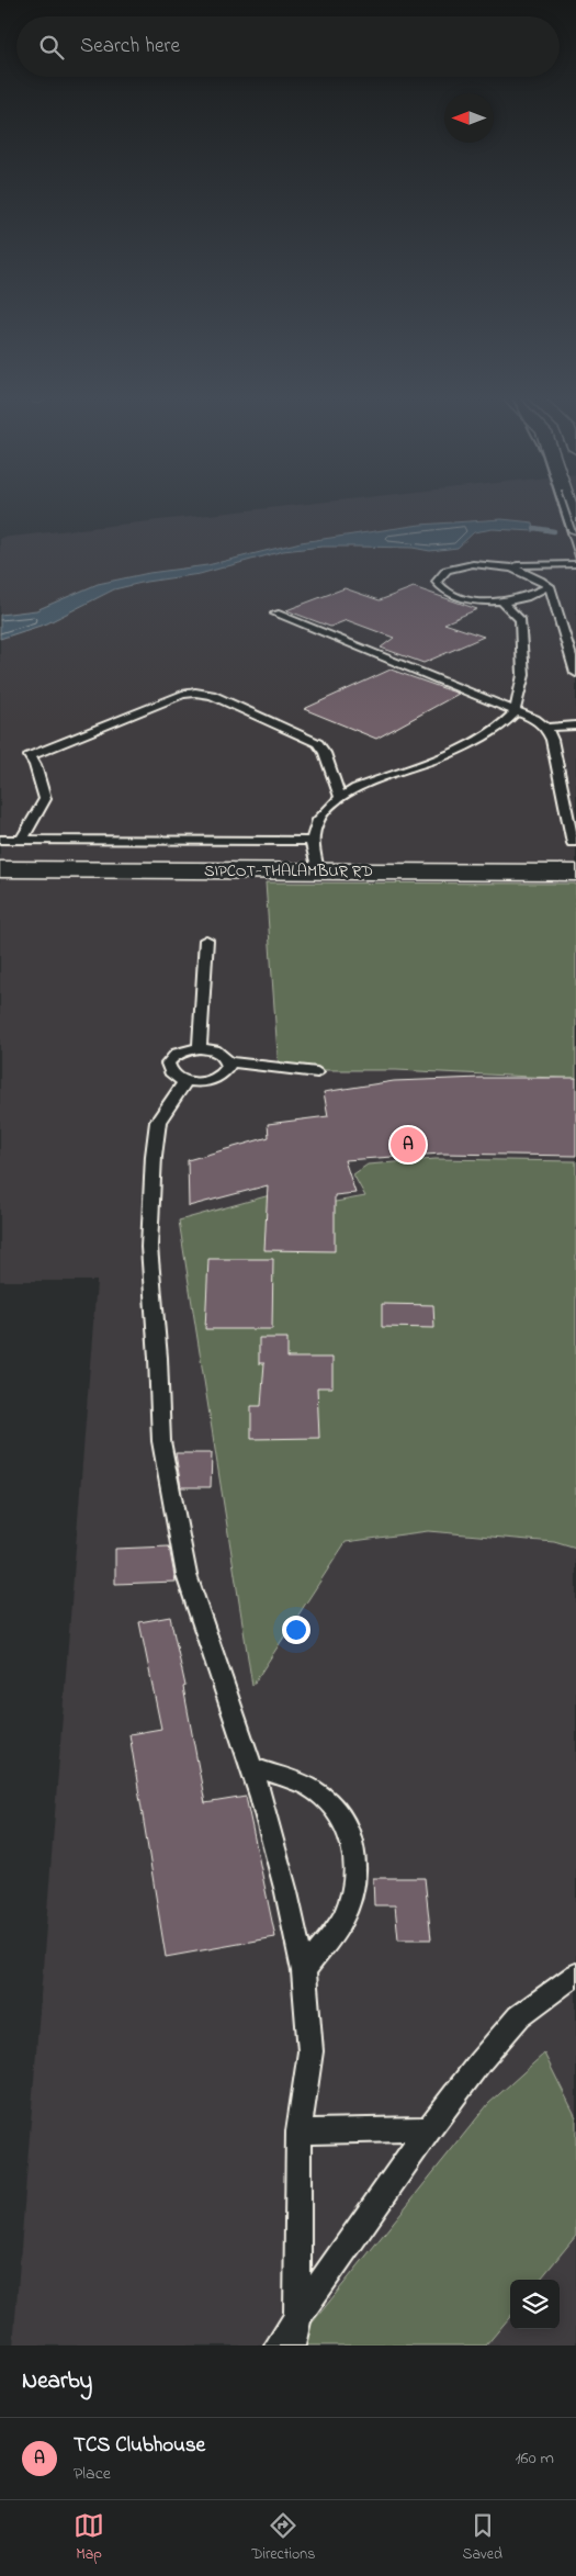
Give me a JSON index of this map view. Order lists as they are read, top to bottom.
{
  "streets": {
    "street": ["SIPCOT-THALAMBUR RD"]
  },
  "north": "left",
  "page": {
    "search": "Search here",
    "pins": "A",
    "heading": "Nearby",
    "list": [
      {
        "mark": "A",
        "name": "TCS Clubhouse",
        "note": "Place",
        "value": "160 m"
      }
    ],
    "nav": ["Map", "Directions", "Saved"]
  }
}
